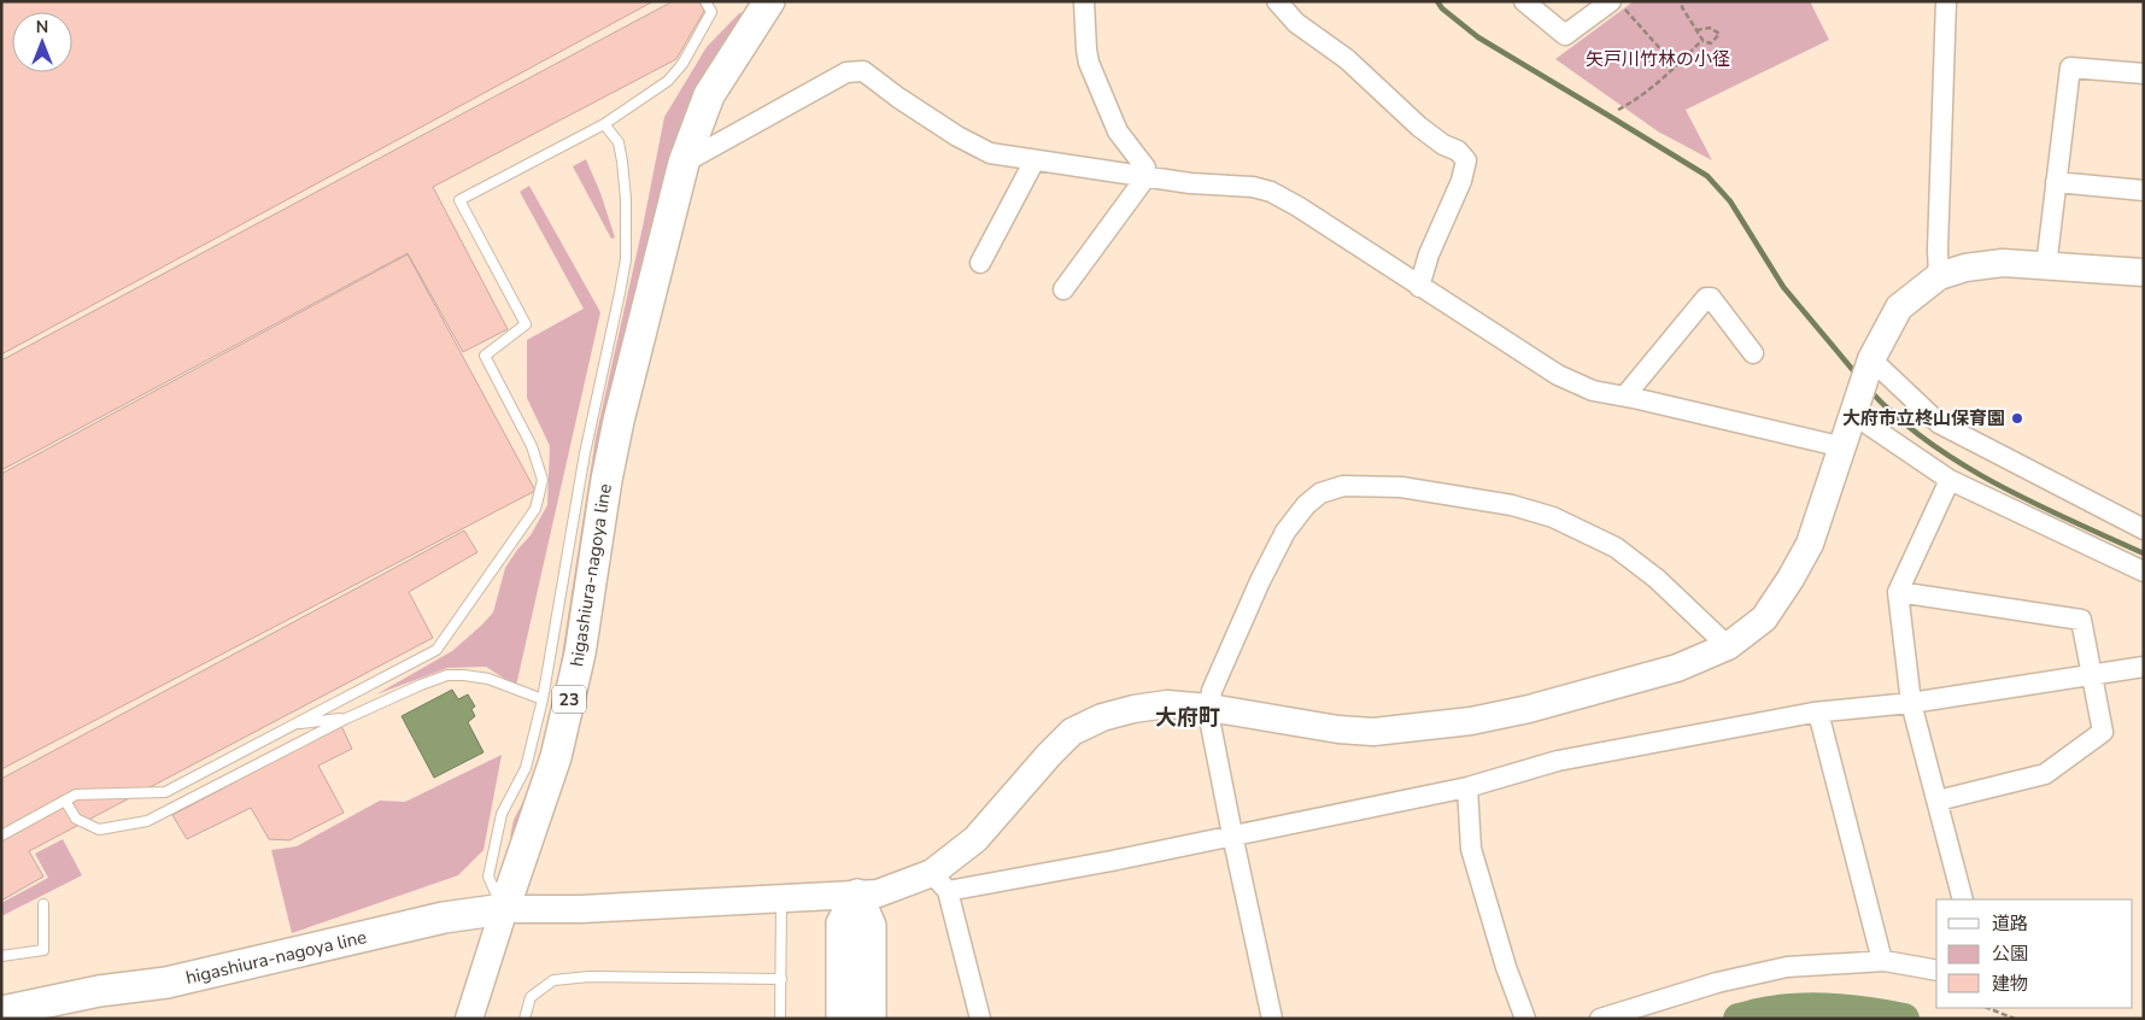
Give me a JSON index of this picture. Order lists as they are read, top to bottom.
{
  "streets": {
    "main road": ["higashiura-nagoya line", "23"]
  },
  "districts": ["大府町"],
  "parks": ["矢戸川竹林の小径"],
  "places": ["大府市立柊山保育園"],
  "legend": ["道路", "公園", "建物"],
  "north": "top"
}
